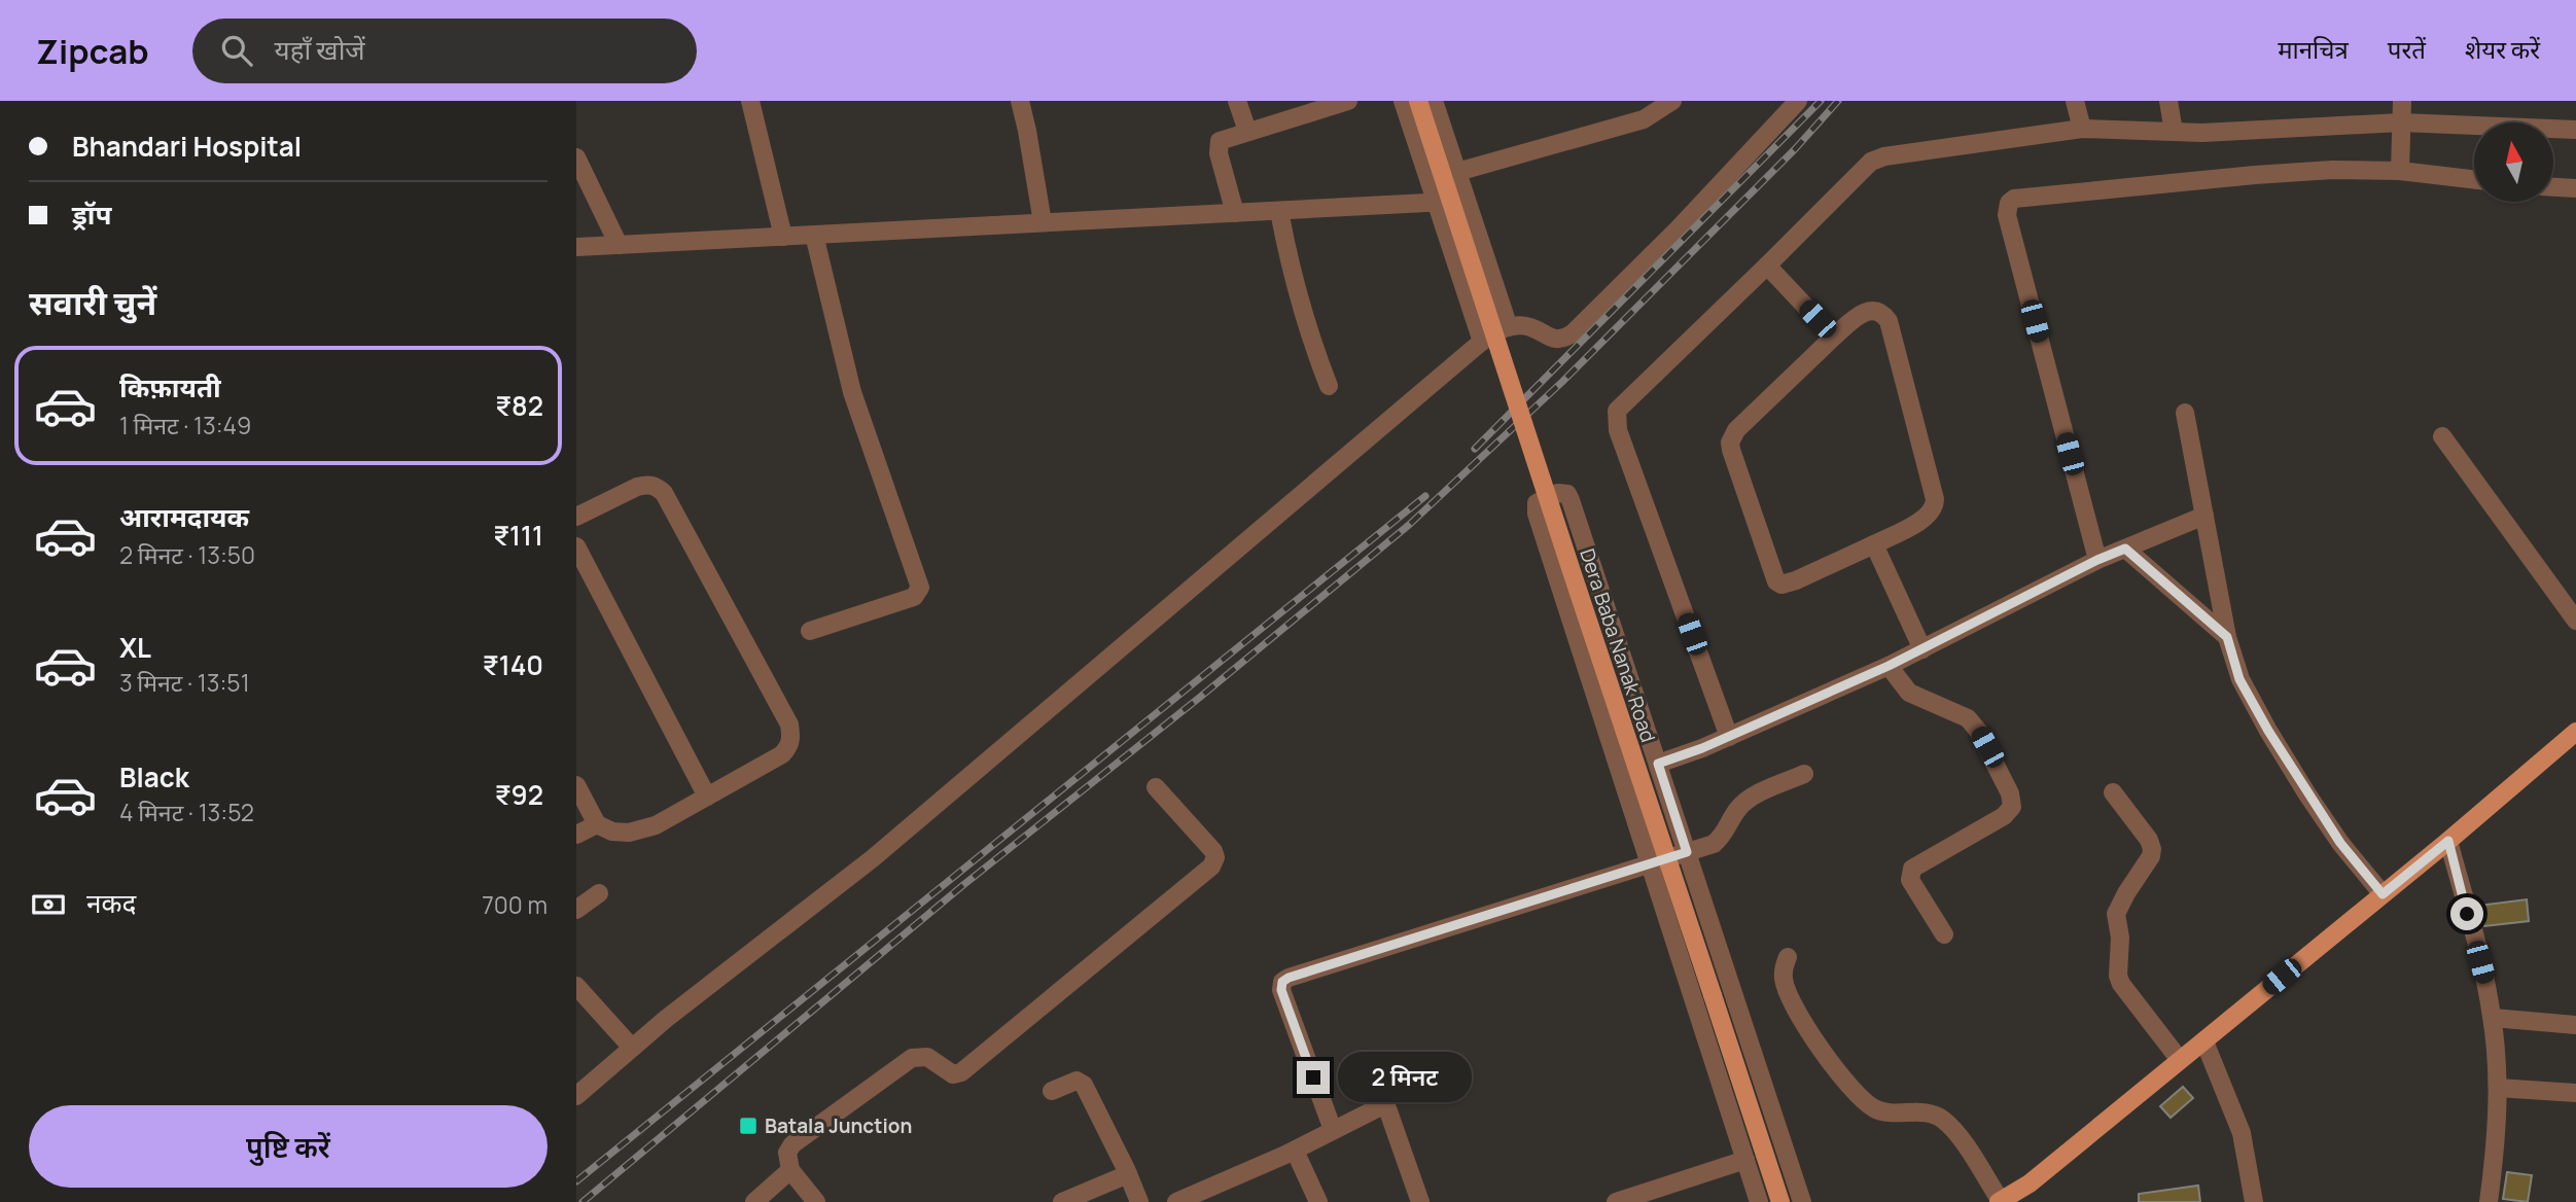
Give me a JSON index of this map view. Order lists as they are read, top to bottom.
{
  "streets": {
    "main road": ["Dera Baba Nanak Road"]
  },
  "places": {
    "transit": ["Batala Junction"]
  },
  "north": "top",
  "page": {
    "header": "Zipcab",
    "search": "यहाँ खोजें",
    "nav": ["मानचित्र", "परतें", "शेयर करें"],
    "banner": ["Bhandari Hospital", "ड्रॉप"],
    "heading": "सवारी चुनें",
    "list": [
      {
        "name": "किफ़ायती",
        "note": "1 मिनट · 13:49",
        "value": "₹82"
      },
      {
        "name": "आरामदायक",
        "note": "2 मिनट · 13:50",
        "value": "₹111"
      },
      {
        "name": "XL",
        "note": "3 मिनट · 13:51",
        "value": "₹140"
      },
      {
        "name": "Black",
        "note": "4 मिनट · 13:52",
        "value": "₹92"
      }
    ],
    "pay": ["नकद", "700 m"],
    "bubble": "2 मिनट",
    "buttons": "पुष्टि करें"
  }
}
